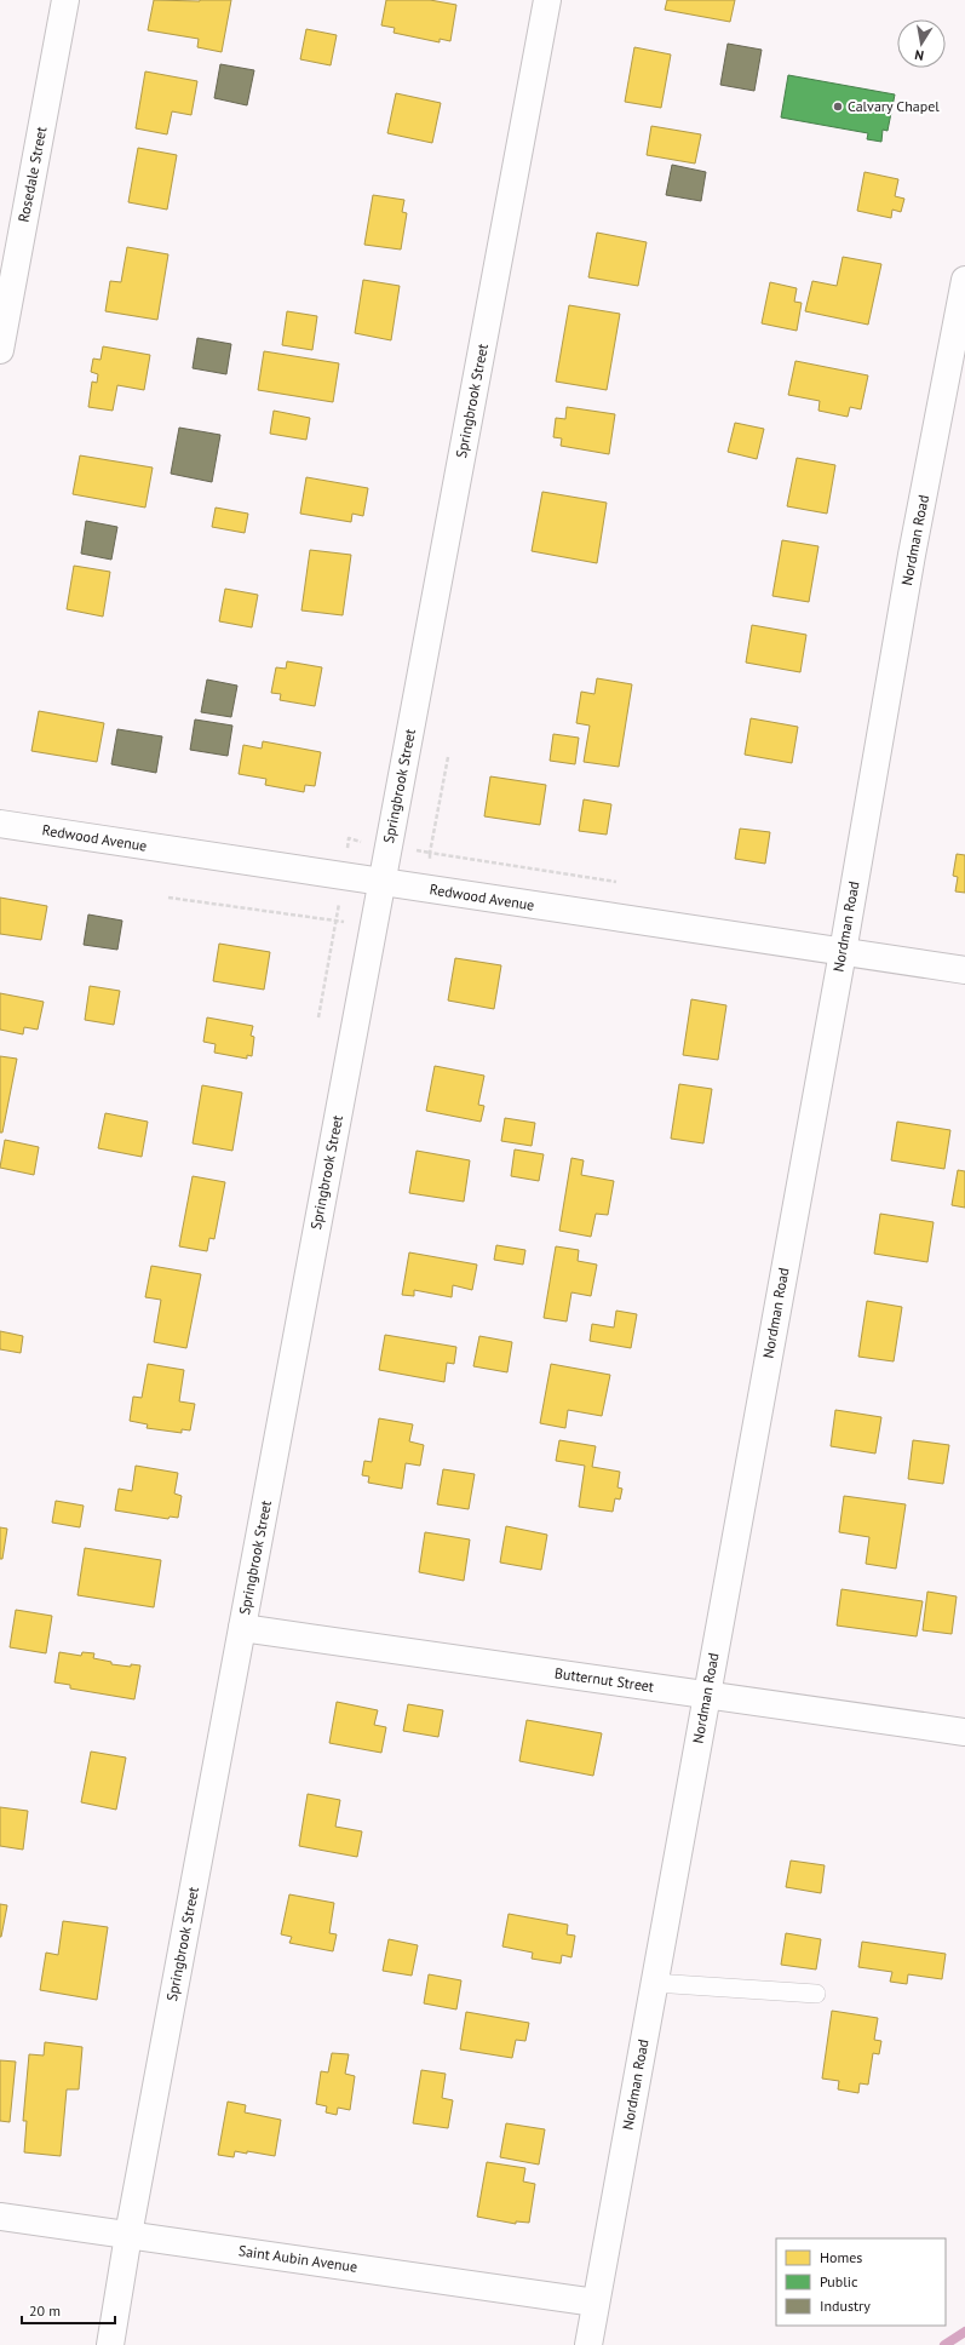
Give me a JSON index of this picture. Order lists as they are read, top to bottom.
{
  "streets": {
    "street": [
      "Rosedale Street",
      "Springbrook Street",
      "Nordman Road",
      "Redwood Avenue",
      "Butternut Street",
      "Saint Aubin Avenue"
    ]
  },
  "crossings": [
    ["Springbrook Street", "Redwood Avenue"],
    ["Springbrook Street", "Butternut Street"],
    ["Springbrook Street", "Saint Aubin Avenue"],
    ["Nordman Road", "Redwood Avenue"],
    ["Nordman Road", "Butternut Street"],
    ["Nordman Road", "Saint Aubin Avenue"]
  ],
  "places": ["Calvary Chapel"],
  "legend": ["Homes", "Public", "Industry"],
  "scale_bar": "20 m",
  "north": "bottom"
}
